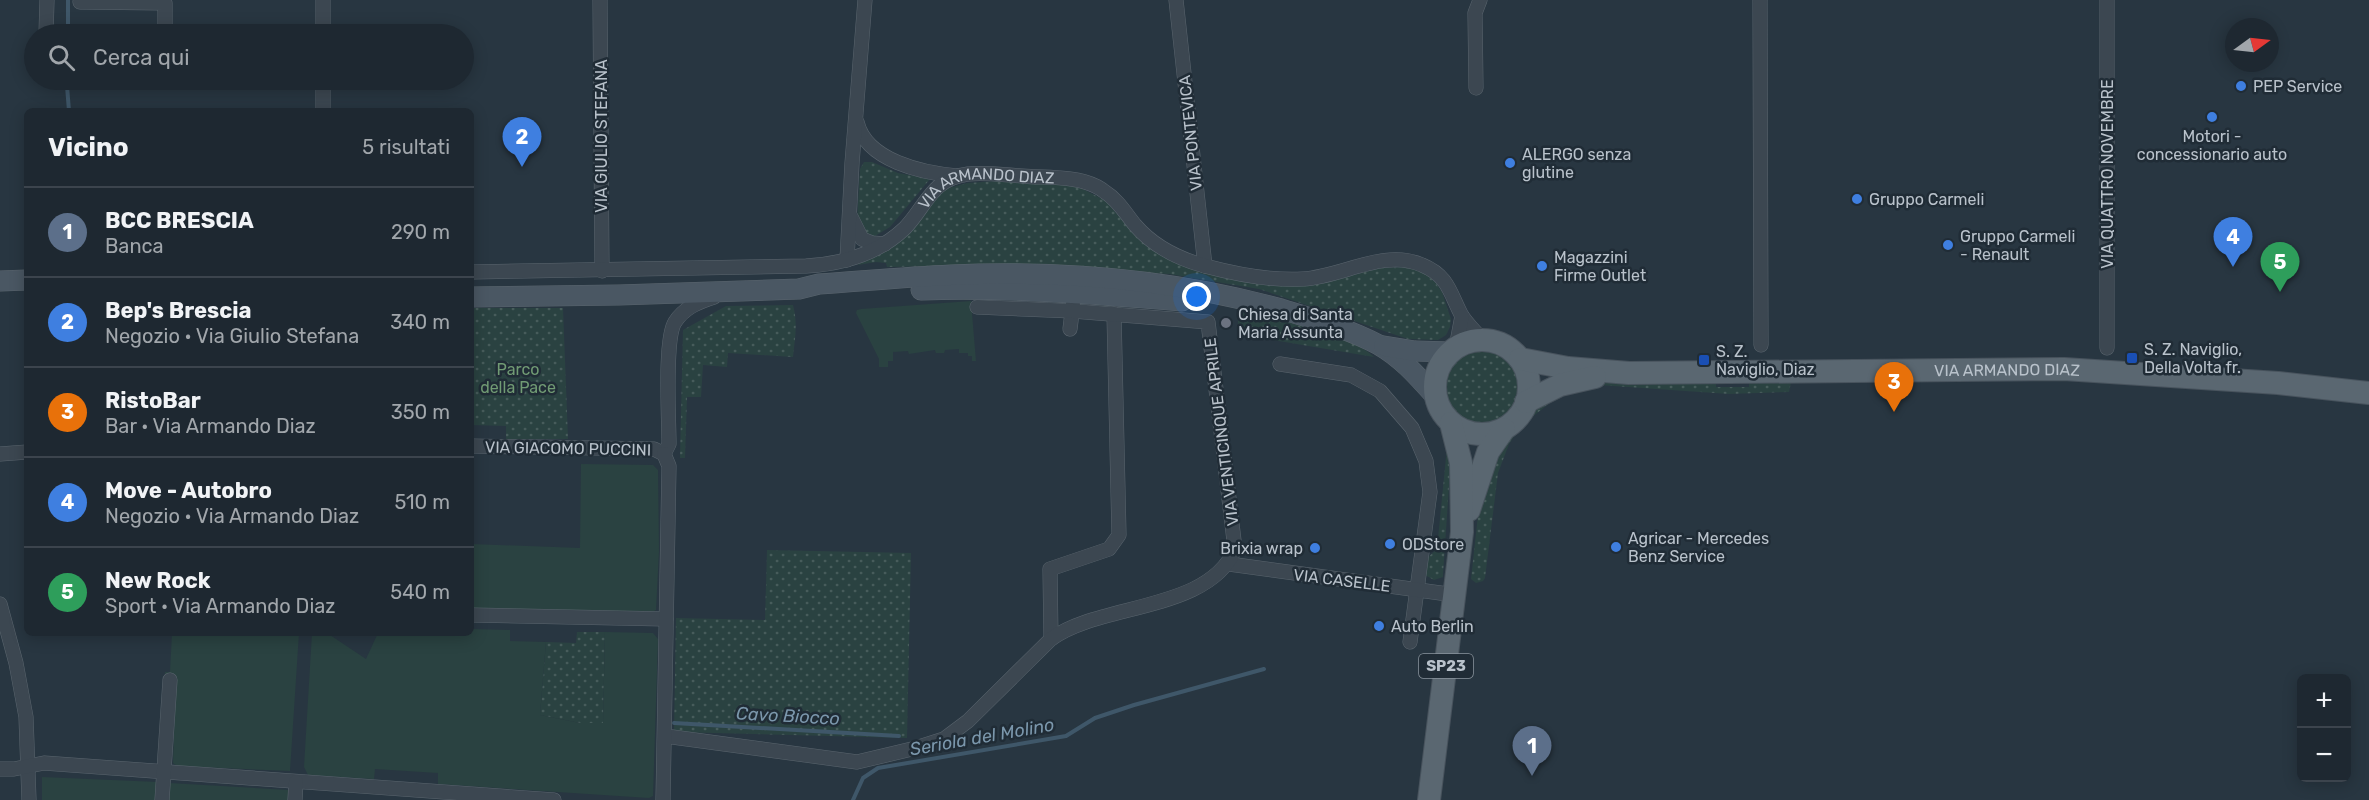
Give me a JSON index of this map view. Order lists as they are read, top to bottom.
{
  "streets": {
    "main road": ["VIA ARMANDO DIAZ", "SP23"],
    "street": [
      "VIA PONTEVICA",
      "VIA GIULIO STEFANA",
      "VIA QUATTRO NOVEMBRE",
      "VIA VENTICINQUE APRILE",
      "VIA GIACOMO PUCCINI",
      "VIA CASELLE"
    ]
  },
  "crossings": [
    ["VIA PONTEVICA", "VIA ARMANDO DIAZ"],
    ["VIA GIULIO STEFANA", "VIA ARMANDO DIAZ"],
    ["VIA ARMANDO DIAZ", "SP23"],
    ["VIA VENTICINQUE APRILE", "VIA CASELLE"],
    ["VIA CASELLE", "SP23"]
  ],
  "water": ["Cavo Biocco", "Seriola del Molino"],
  "parks": ["Parco della Pace"],
  "places": {
    "other": [
      "PEP Service",
      "Motori - concessionario auto",
      "ALERGO senza glutine",
      "Gruppo Carmeli",
      "Gruppo Carmeli - Renault",
      "Magazzini Firme Outlet",
      "Chiesa di Santa Maria Assunta",
      "ODStore",
      "Agricar - Mercedes Benz Service",
      "Brixia wrap",
      "Auto Berlin"
    ],
    "transit": ["S. Z. Naviglio, Della Volta fr.", "S. Z. Naviglio, Diaz"]
  },
  "north": "right",
  "page": {
    "search": "Cerca qui",
    "heading": ["Vicino", "5 risultati"],
    "pins": [
      "2",
      "4",
      "5",
      "3",
      "1"
    ],
    "list": [
      {
        "mark": "1",
        "name": "BCC BRESCIA",
        "note": "Banca",
        "value": "290 m"
      },
      {
        "mark": "2",
        "name": "Bep's Brescia",
        "note": "Negozio · Via Giulio Stefana",
        "value": "340 m"
      },
      {
        "mark": "3",
        "name": "RistoBar",
        "note": "Bar · Via Armando Diaz",
        "value": "350 m"
      },
      {
        "mark": "4",
        "name": "Move - Autobro",
        "note": "Negozio · Via Armando Diaz",
        "value": "510 m"
      },
      {
        "mark": "5",
        "name": "New Rock",
        "note": "Sport · Via Armando Diaz",
        "value": "540 m"
      }
    ],
    "map_buttons": ["+", "−"]
  }
}
